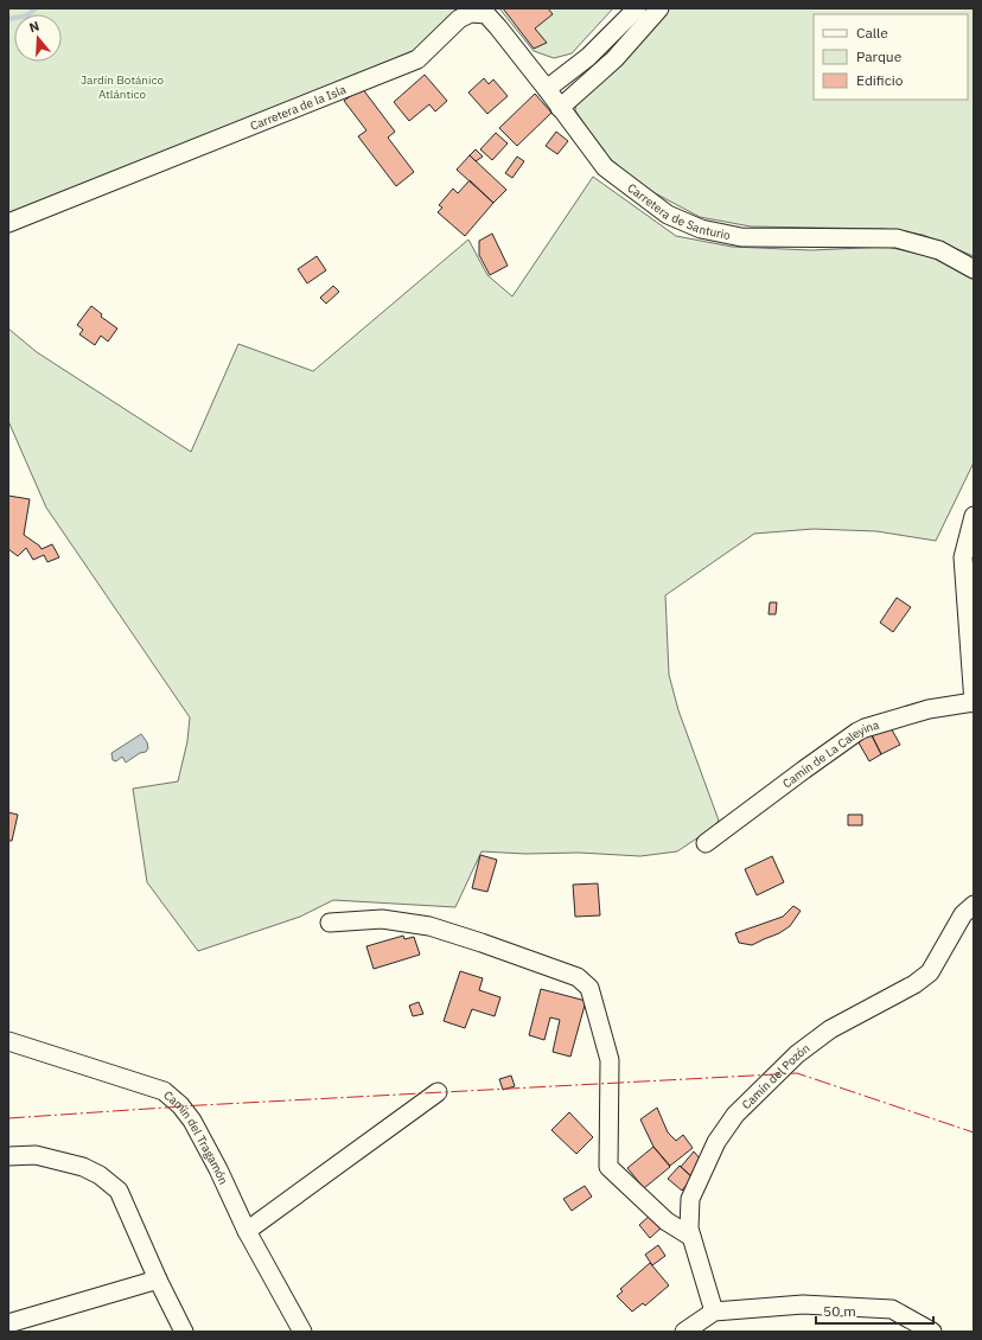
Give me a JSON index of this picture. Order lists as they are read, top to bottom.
{
  "streets": {
    "street": [
      "Carretera de la Isla",
      "Carretera de Santurio",
      "Camín de La Caleyina",
      "Camín del Pozón",
      "Camín del Tragamón"
    ]
  },
  "crossings": [
    ["Carretera de la Isla", "Carretera de Santurio"]
  ],
  "parks": ["Jardín Botánico Atlántico"],
  "legend": ["Calle", "Parque", "Edificio"],
  "scale_bar": "50 m",
  "north": "top"
}
